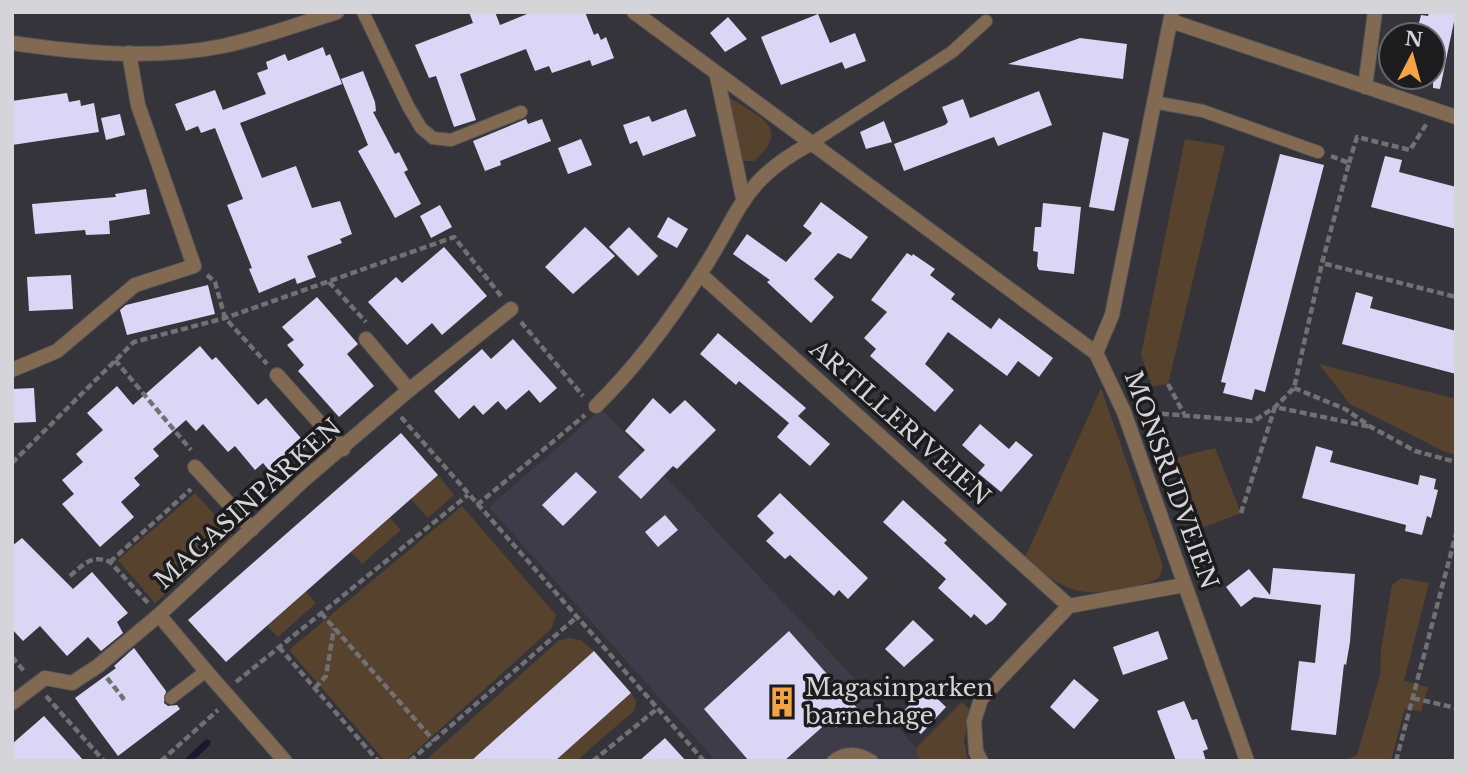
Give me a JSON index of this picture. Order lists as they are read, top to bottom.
{
  "streets": {
    "street": ["ARTILLERIVEIEN", "MONSRUDVEIEN", "MAGASINPARKEN"]
  },
  "places": {
    "building": ["Magasinparken barnehage"]
  },
  "north": "top"
}
